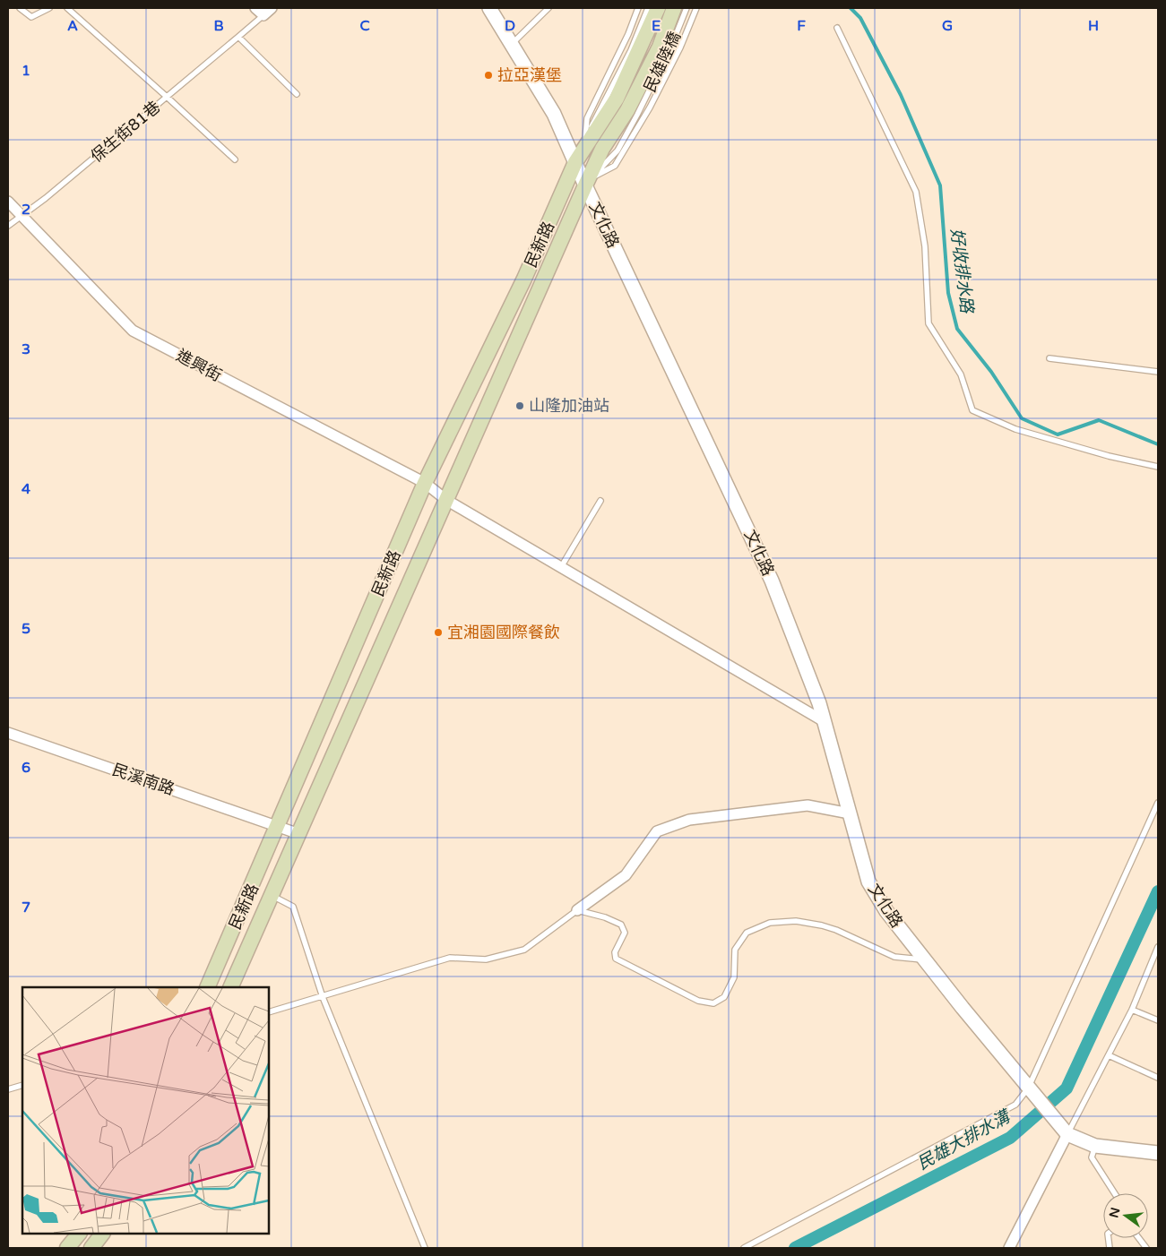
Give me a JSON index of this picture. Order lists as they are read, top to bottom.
{
  "streets": {
    "main road": ["民雄陸橋", "民新路"],
    "street": ["文化路", "進興街", "民溪南路"],
    "lane": ["保生街81巷"]
  },
  "crossings": [
    ["民雄陸橋", "民新路"],
    ["保生街81巷", "進興街"],
    ["文化路", "民新路"],
    ["文化路", "進興街"],
    ["民新路", "進興街"],
    ["民新路", "民溪南路"]
  ],
  "water": ["好收排水路", "民雄大排水溝"],
  "places": ["拉亞漢堡", "山隆加油站", "宜湘園國際餐飲"],
  "north": "left",
  "grid": {
    "columns": [
      "A",
      "B",
      "C",
      "D",
      "E",
      "F",
      "G",
      "H"
    ],
    "rows": [
      "1",
      "2",
      "3",
      "4",
      "5",
      "6",
      "7"
    ]
  }
}
